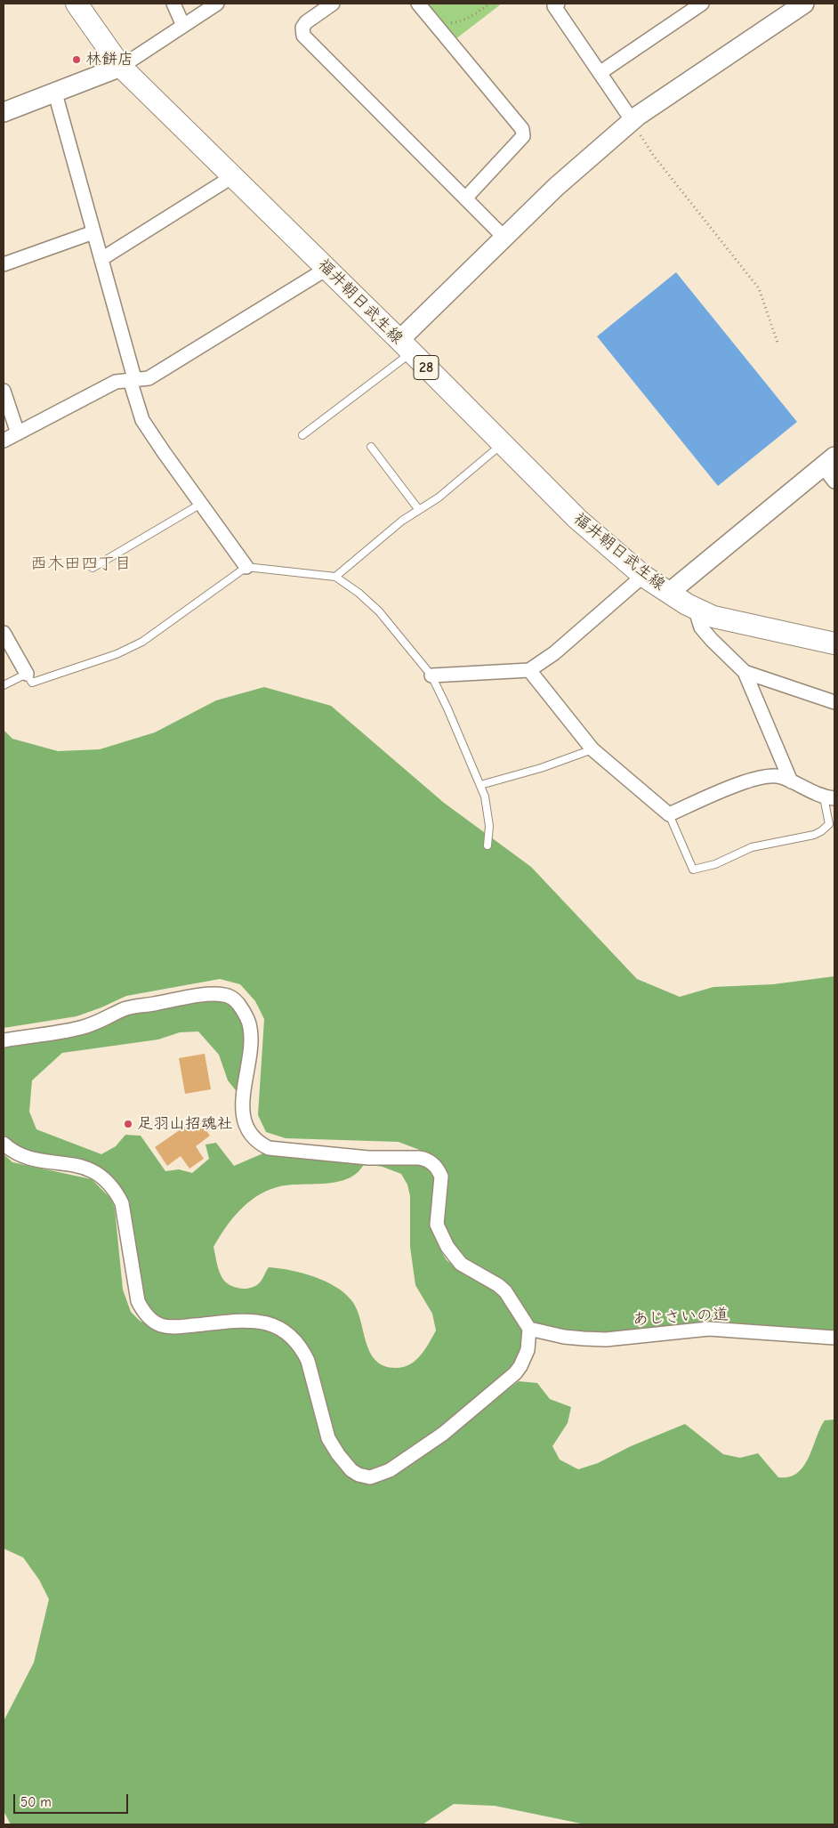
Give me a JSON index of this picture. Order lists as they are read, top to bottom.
{
  "streets": {
    "main road": ["福井朝日武生線", "28"],
    "street": ["あじさいの道"]
  },
  "districts": ["西木田四丁目"],
  "places": ["林餅店", "足羽山招魂社"],
  "scale_bar": "50 m"
}
